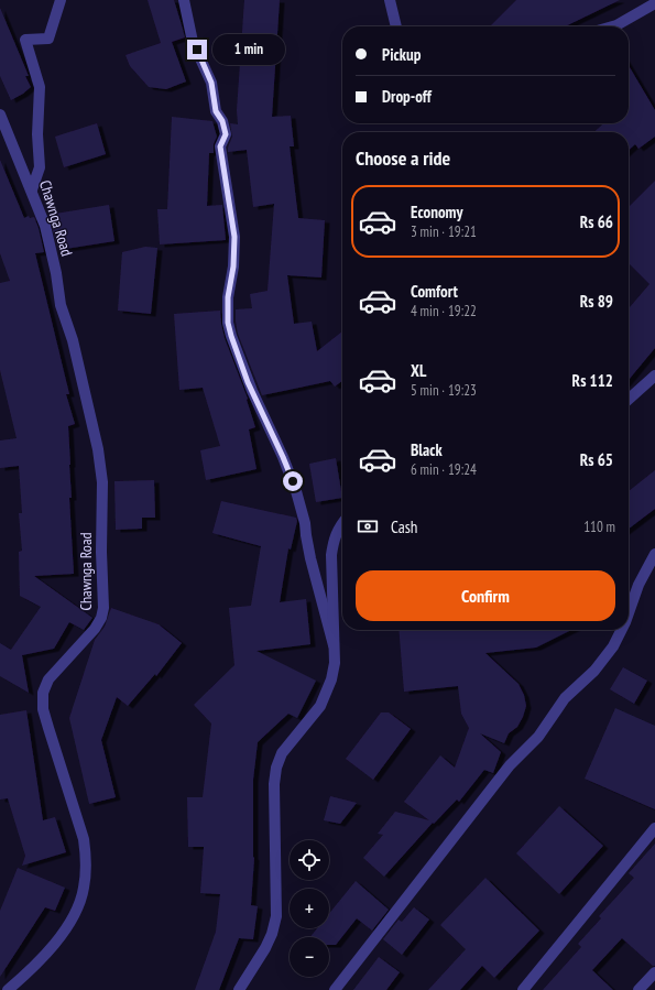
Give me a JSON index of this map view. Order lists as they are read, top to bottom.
{
  "streets": {
    "street": ["Chawnga Road"]
  },
  "page": {
    "banner": ["Pickup", "Drop-off"],
    "bubble": "1 min",
    "heading": "Choose a ride",
    "list": [
      {
        "name": "Economy",
        "note": "3 min · 19:21",
        "value": "Rs 66"
      },
      {
        "name": "Comfort",
        "note": "4 min · 19:22",
        "value": "Rs 89"
      },
      {
        "name": "XL",
        "note": "5 min · 19:23",
        "value": "Rs 112"
      },
      {
        "name": "Black",
        "note": "6 min · 19:24",
        "value": "Rs 65"
      }
    ],
    "pay": ["Cash", "110 m"],
    "buttons": "Confirm",
    "map_buttons": ["+", "−"]
  }
}
